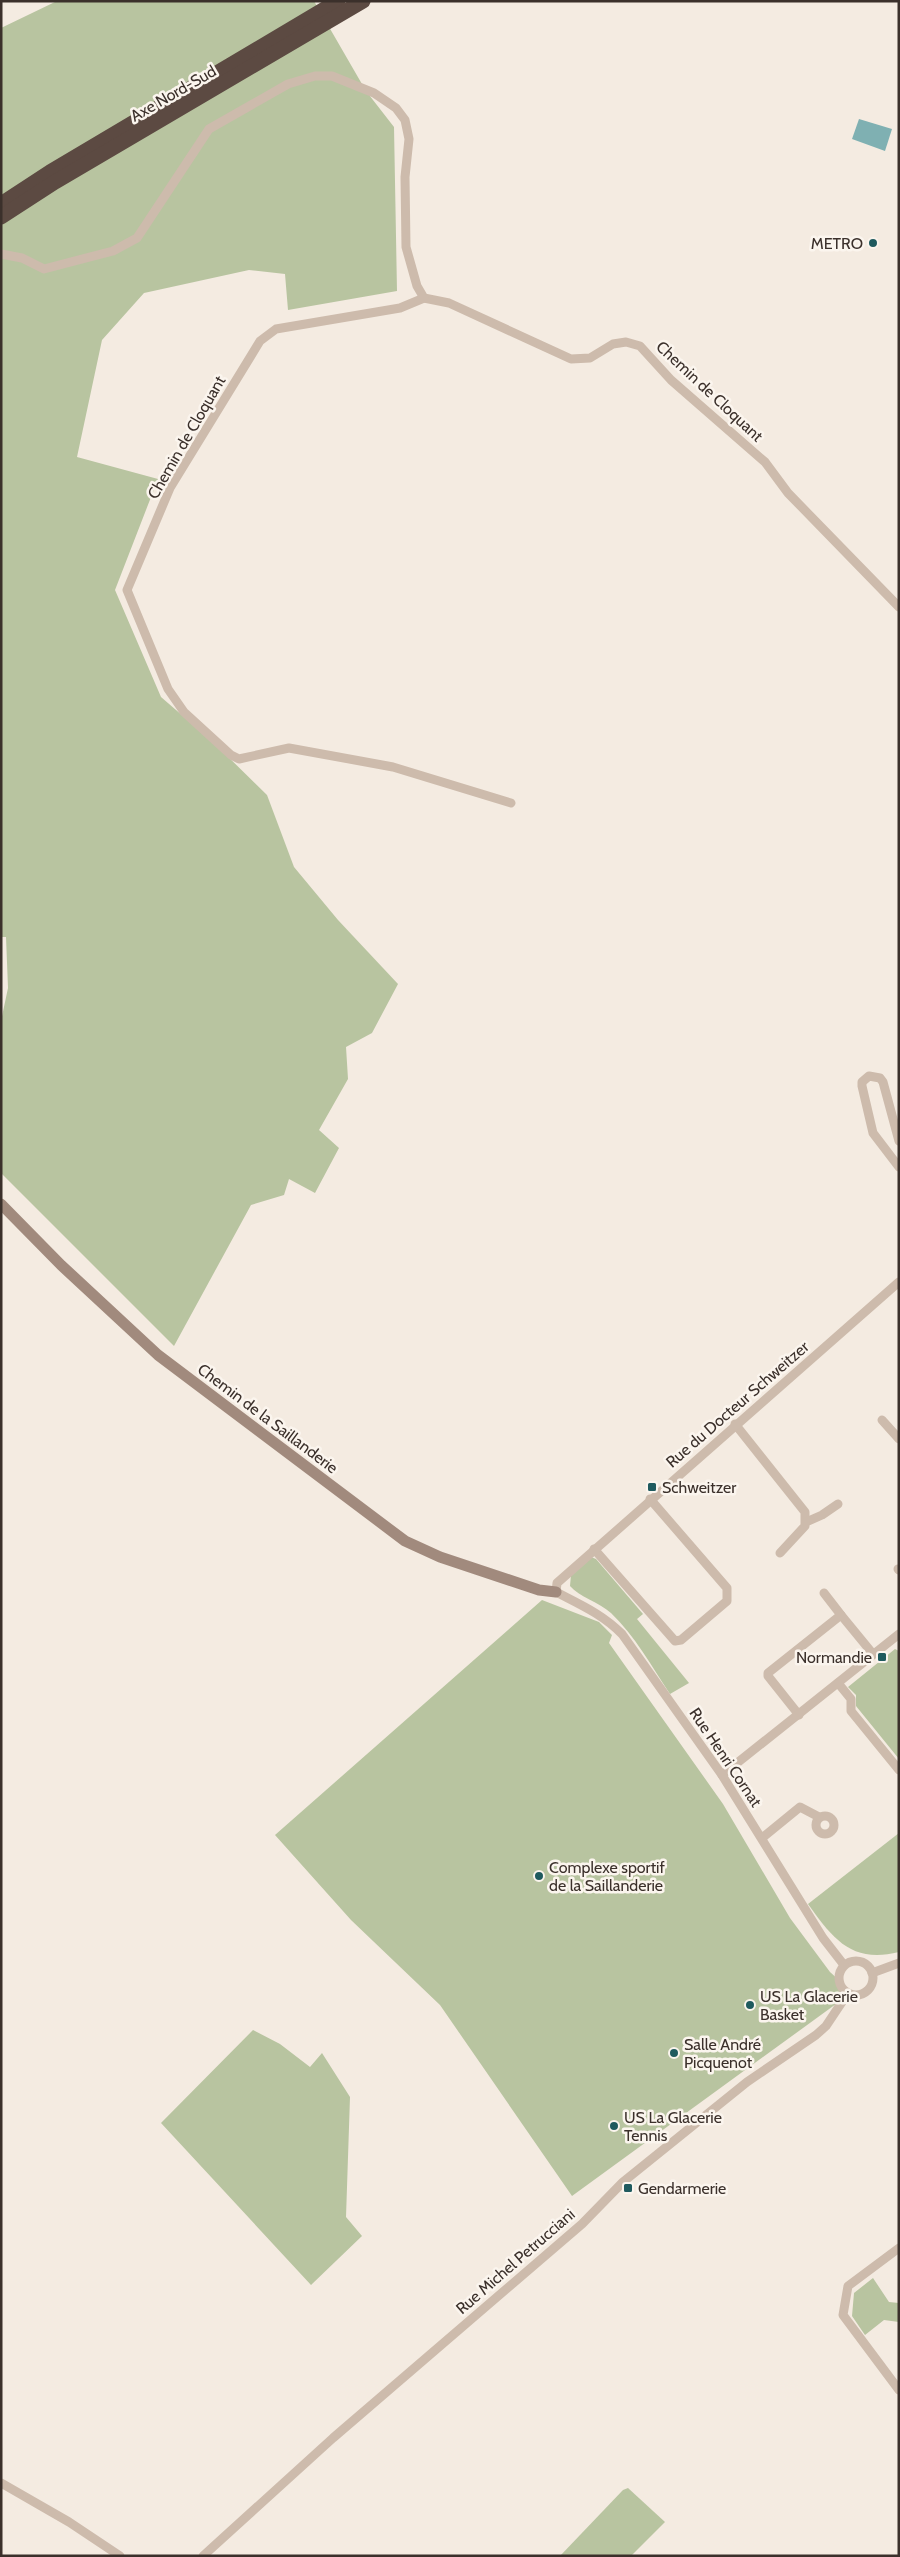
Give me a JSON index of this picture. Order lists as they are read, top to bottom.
{
  "streets": {
    "highway": ["Axe Nord-Sud"],
    "street": [
      "Chemin de Cloquant",
      "Rue du Docteur Schweitzer",
      "Chemin de la Saillanderie",
      "Rue Henri Cornat",
      "Rue Michel Petrucciani"
    ]
  },
  "crossings": [
    ["Rue du Docteur Schweitzer", "Chemin de la Saillanderie"],
    ["Rue du Docteur Schweitzer", "Rue Henri Cornat"],
    ["Chemin de la Saillanderie", "Rue Henri Cornat"],
    ["Rue Henri Cornat", "Rue Michel Petrucciani"]
  ],
  "places": {
    "other": [
      "METRO",
      "Complexe sportif de la Saillanderie",
      "US La Glacerie Basket",
      "Salle André Picquenot",
      "US La Glacerie Tennis"
    ],
    "transit": ["Schweitzer", "Normandie", "Gendarmerie"]
  }
}
